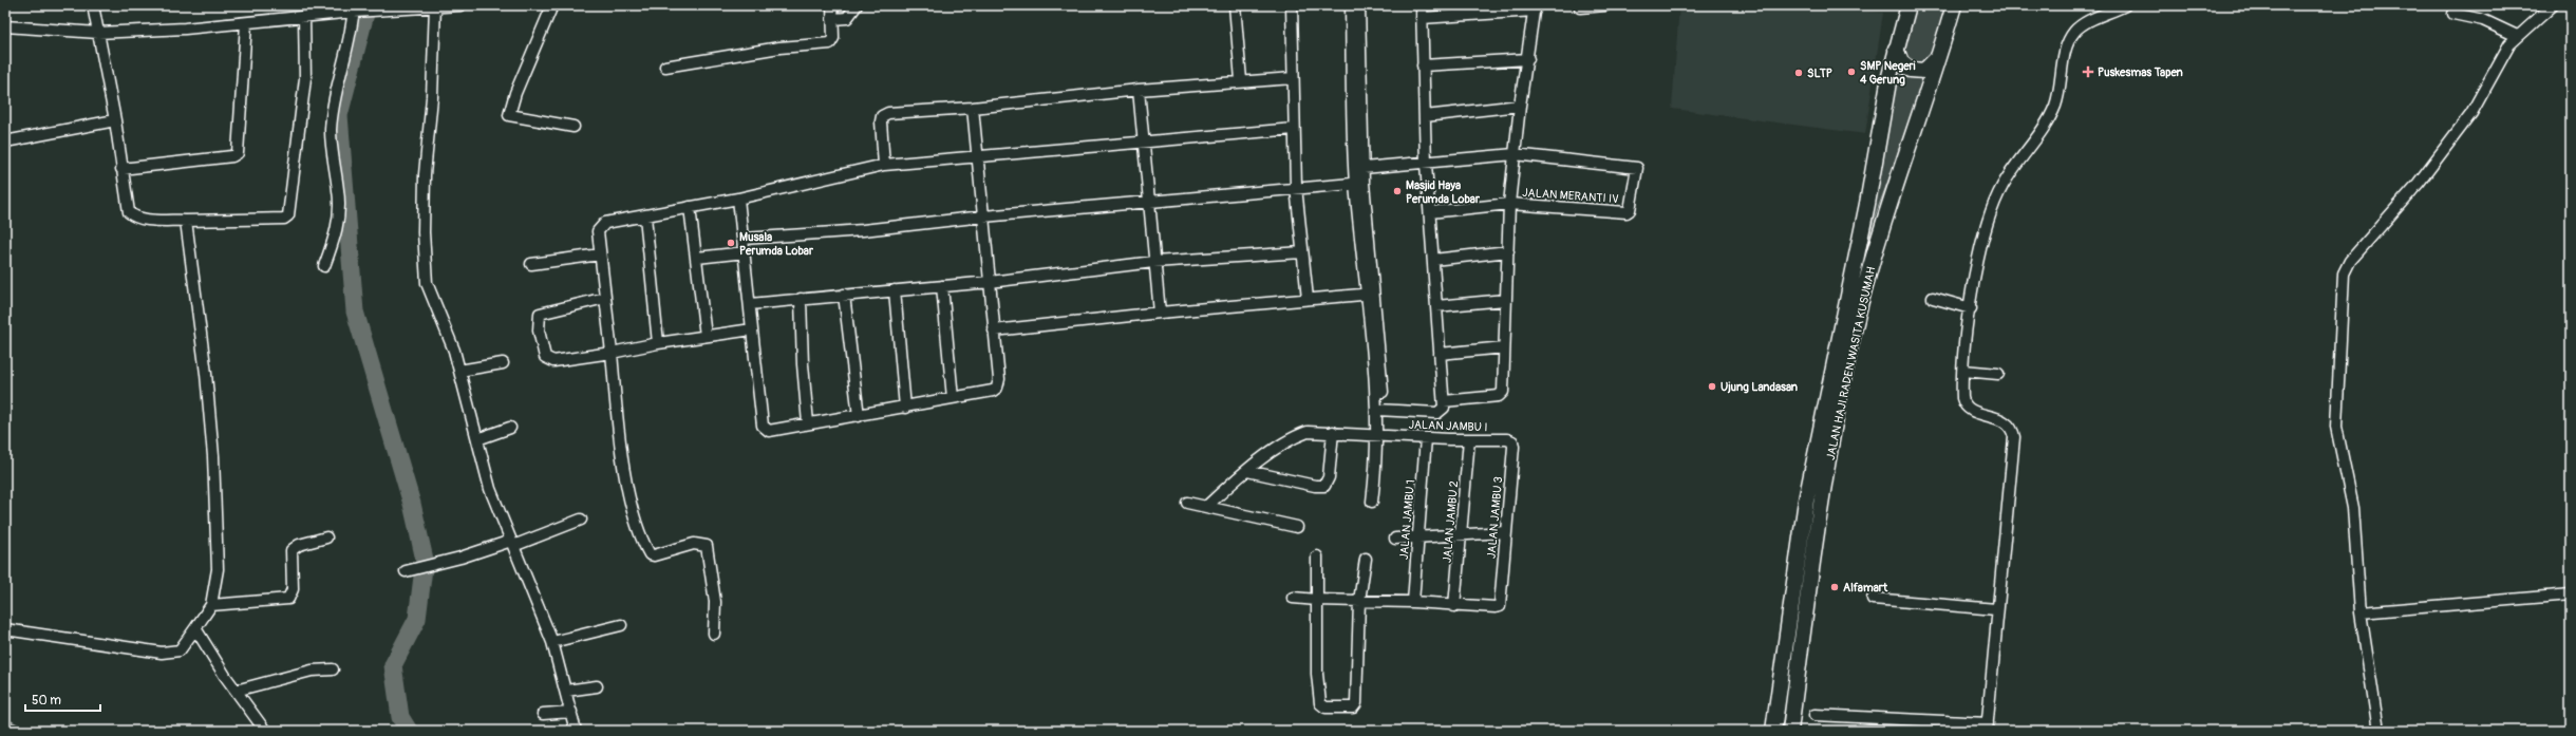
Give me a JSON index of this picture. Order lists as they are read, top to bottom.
{
  "streets": {
    "highway": ["JALAN HAJI RADEN WASITA KUSUMAH"],
    "street": [
      "JALAN MERANTI IV",
      "JALAN JAMBU I",
      "JALAN JAMBU 3",
      "JALAN JAMBU 1",
      "JALAN JAMBU 2"
    ]
  },
  "crossings": [
    ["JALAN JAMBU I", "JALAN JAMBU 3"],
    ["JALAN JAMBU I", "JALAN JAMBU 1"],
    ["JALAN JAMBU I", "JALAN JAMBU 2"],
    ["JALAN JAMBU 3", "JALAN JAMBU 2"]
  ],
  "places": {
    "other": [
      "SMP Negeri 4 Gerung",
      "SLTP",
      "Masjid Haya Perumda Lobar",
      "Musala Perumda Lobar",
      "Ujung Landasan",
      "Alfamart"
    ],
    "health": ["Puskesmas Tapen"]
  },
  "scale_bar": "50 m"
}
